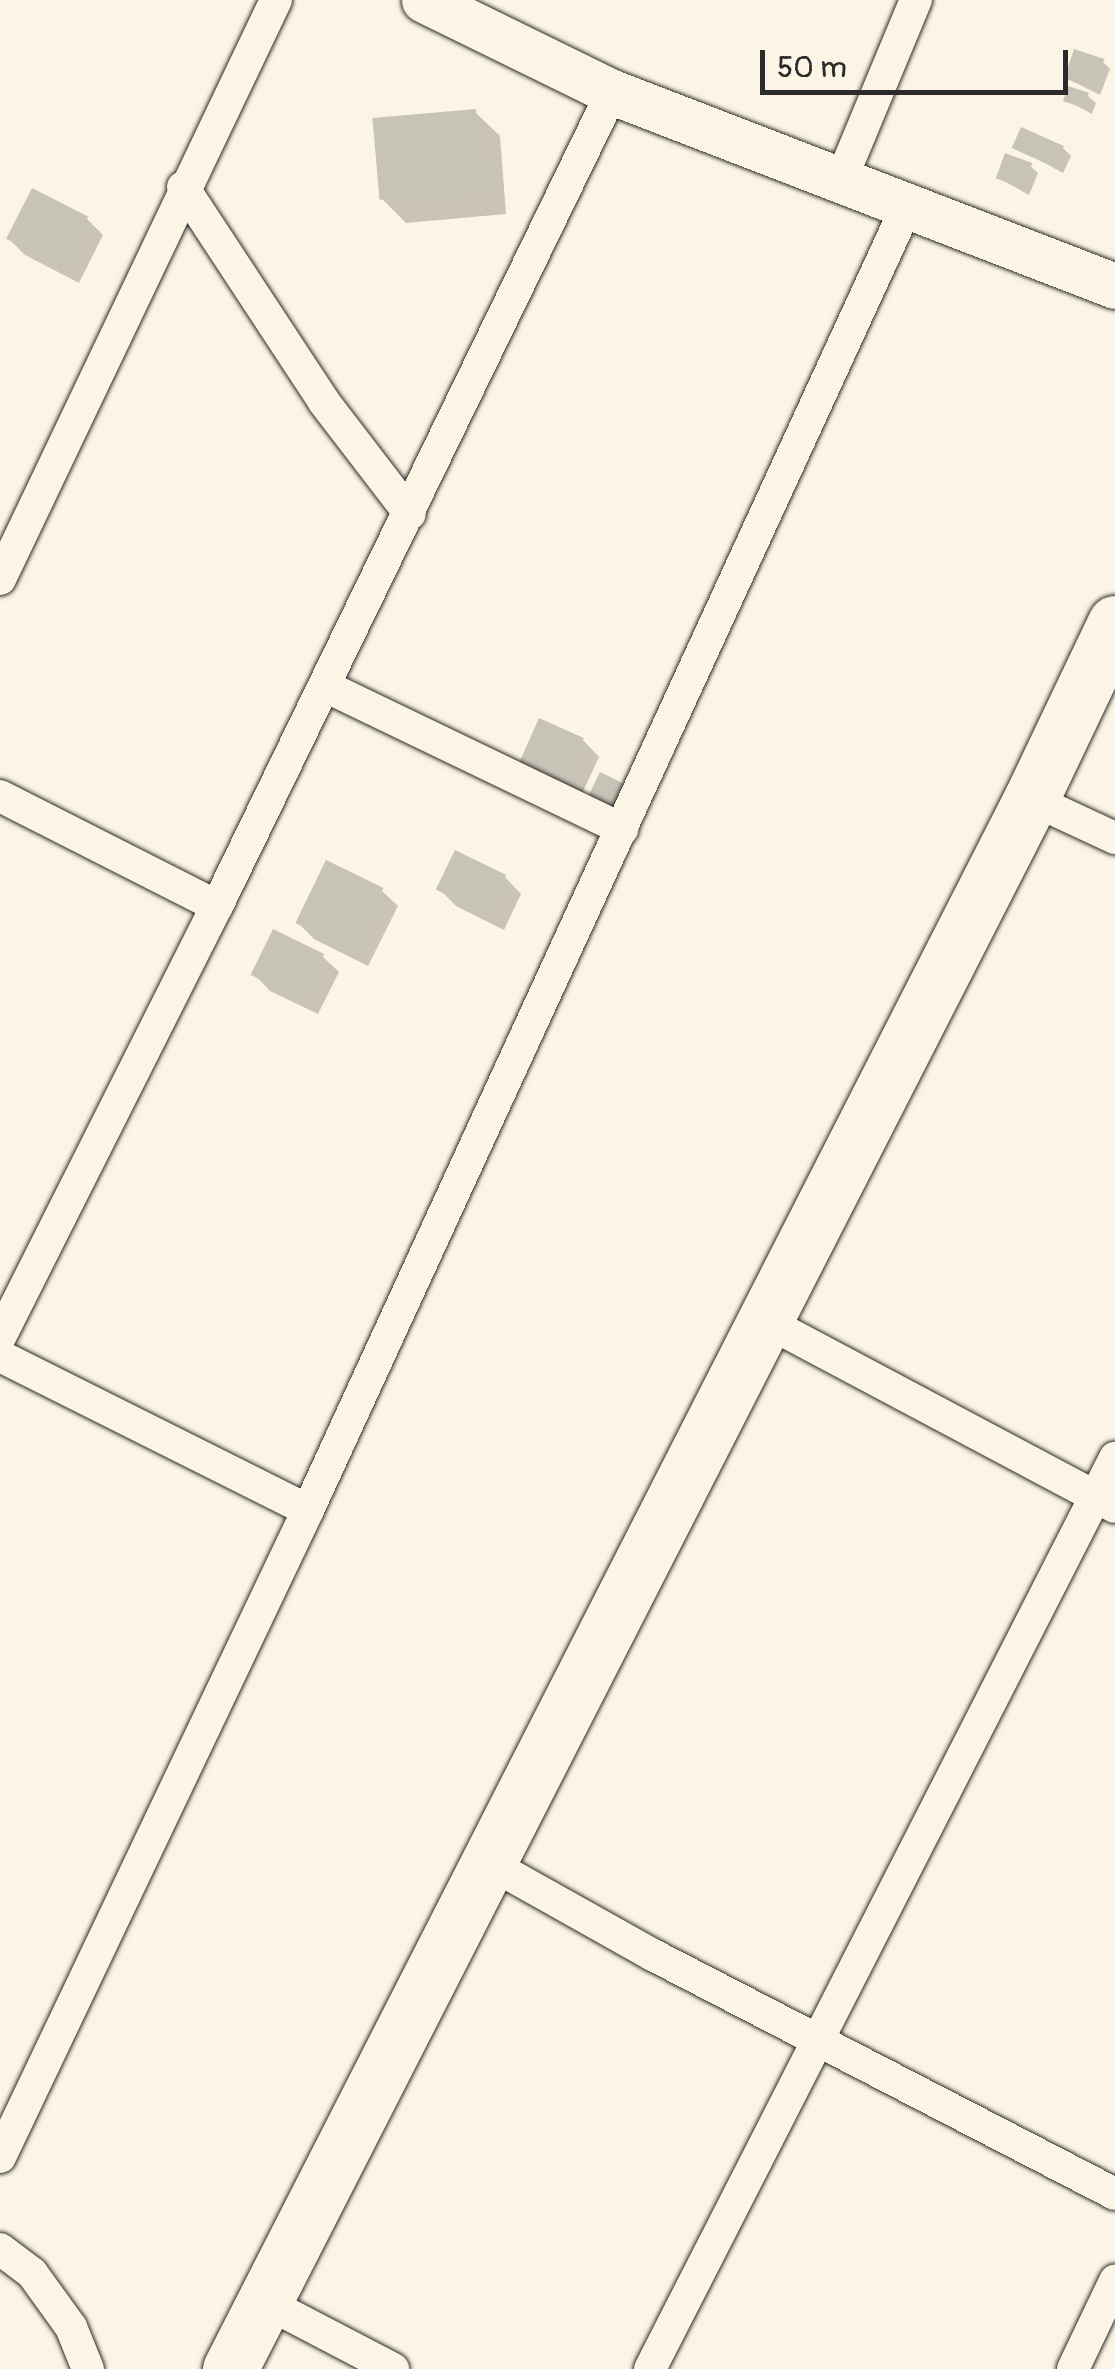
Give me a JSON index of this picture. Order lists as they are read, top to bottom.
{
  "scale_bar": "50 m"
}
